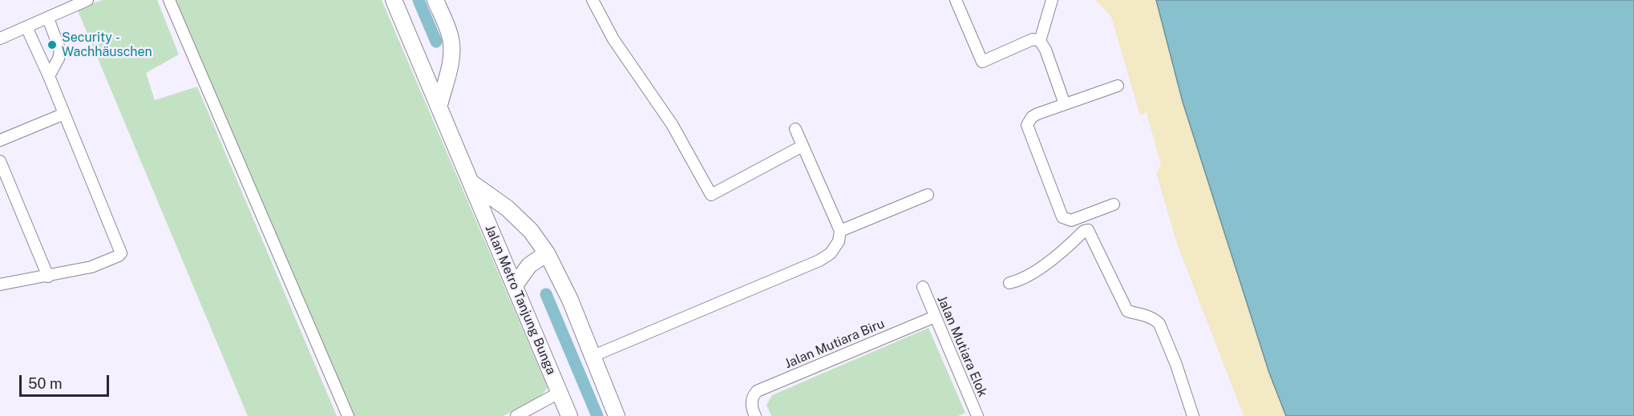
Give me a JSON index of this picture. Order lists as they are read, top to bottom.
{
  "streets": {
    "main road": ["Jalan Metro Tanjung Bunga"],
    "street": ["Jalan Mutiara Biru", "Jalan Mutiara Elok"]
  },
  "crossings": [
    ["Jalan Mutiara Biru", "Jalan Mutiara Elok"]
  ],
  "places": ["Security - Wachhäuschen"],
  "scale_bar": "50 m"
}
